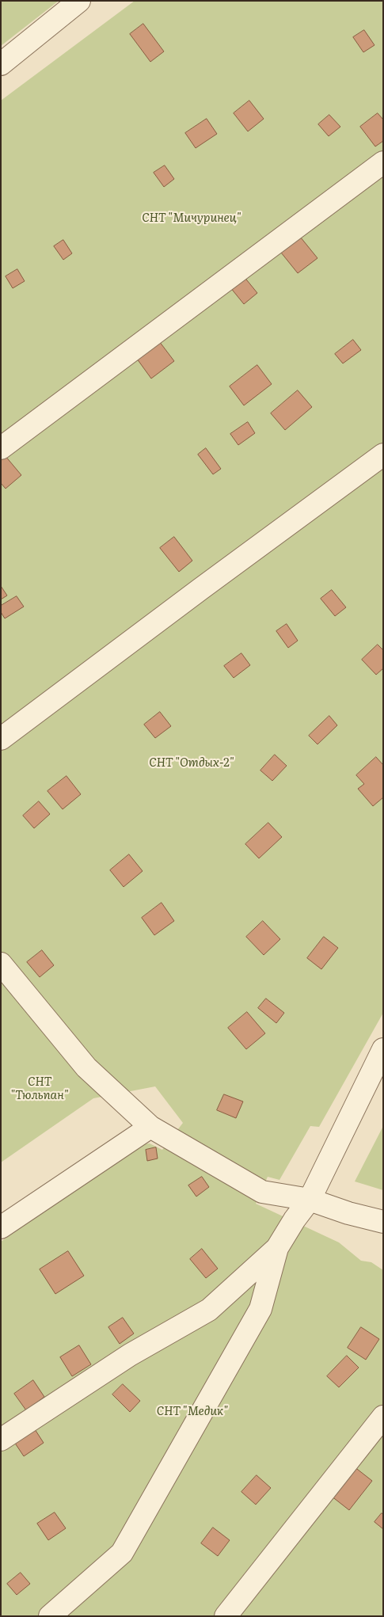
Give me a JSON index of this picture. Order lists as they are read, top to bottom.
{
  "parks": [
    "СНТ \"Мичуринец\"",
    "СНТ \"Отдых-2\"",
    "СНТ \"Тюльпан\"",
    "СНТ \"Медик\""
  ]
}
